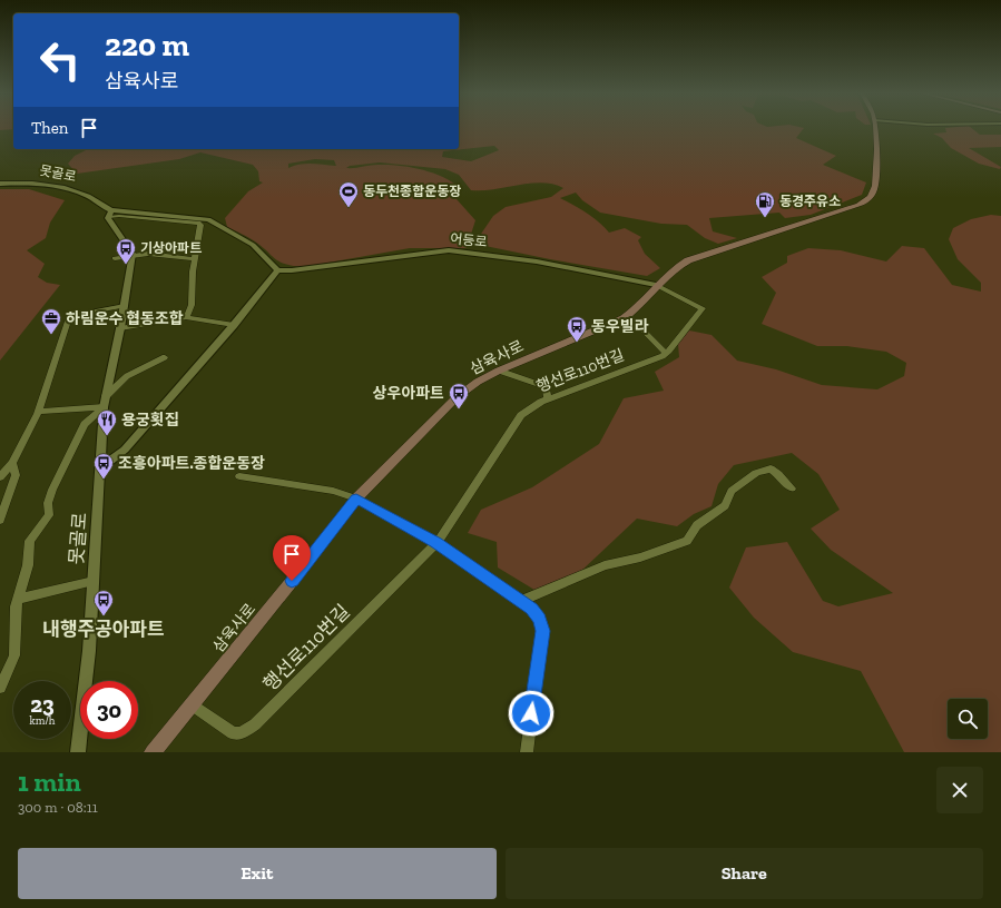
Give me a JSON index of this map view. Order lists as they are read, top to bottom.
{
  "streets": {
    "main road": ["삼육사로"],
    "street": ["못골로", "어등로", "행선로110번길"]
  },
  "crossings": [
    ["어등로", "삼육사로"],
    ["어등로", "행선로110번길"],
    ["삼육사로", "행선로110번길"]
  ],
  "places": {
    "sports": ["동두천종합운동장"],
    "fuel station": ["동경주유소"],
    "bus stop": [
      "기상아파트",
      "동우빌라",
      "상우아파트",
      "조흥아파트.종합운동장",
      "내행주공아파트"
    ],
    "office": ["하림운수 협동조합"],
    "restaurant": ["용궁횟집"]
  },
  "page": {
    "turn": ["220 m", "삼육사로"],
    "then": "Then",
    "speed": "23 km/h",
    "limit": "30",
    "heading": ["1 min", "300 m · 08:11"],
    "buttons": ["Exit", "Share"]
  }
}
